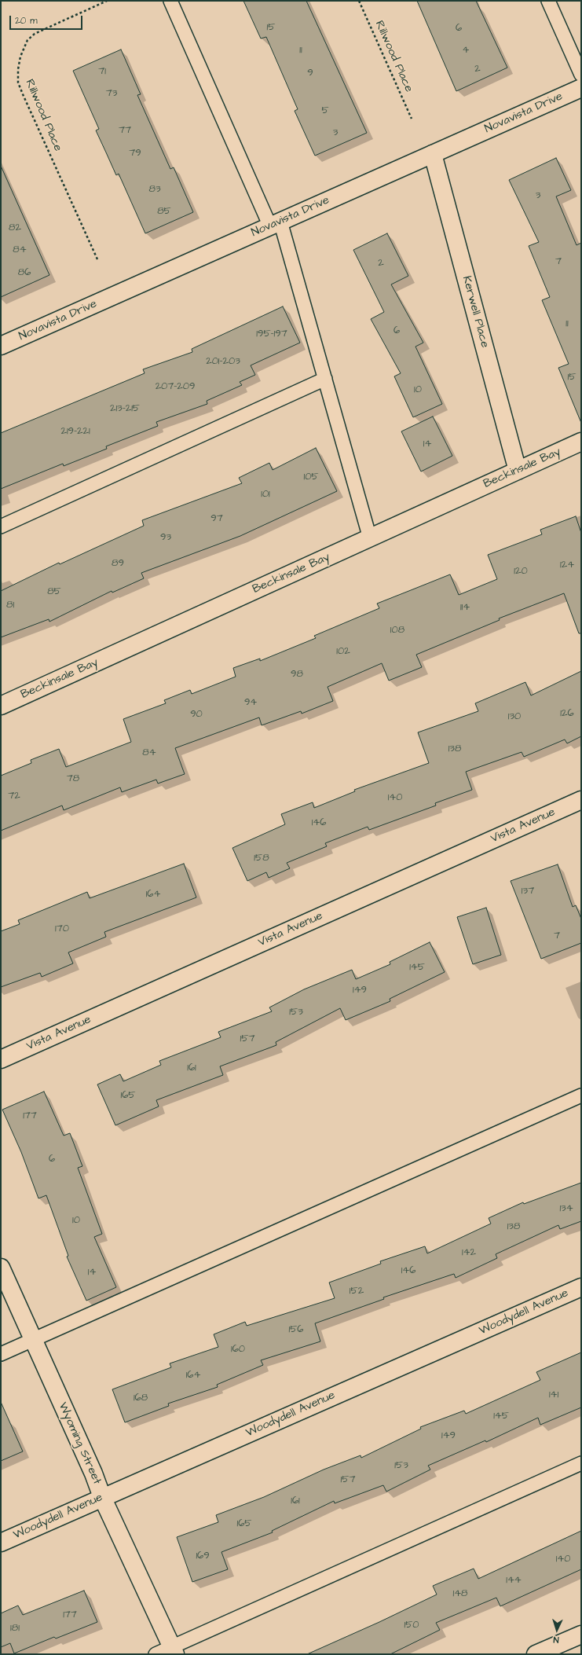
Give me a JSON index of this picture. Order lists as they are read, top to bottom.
{
  "streets": {
    "street": [
      "Novavista Drive",
      "Kerwell Place",
      "Beckinsale Bay",
      "Vista Avenue",
      "Woodydell Avenue",
      "Wyoming Street"
    ],
    "path": ["Rillwood Place"]
  },
  "crossings": [
    ["Novavista Drive", "Kerwell Place"],
    ["Kerwell Place", "Beckinsale Bay"],
    ["Woodydell Avenue", "Wyoming Street"]
  ],
  "house_numbers": [
    "15",
    "6",
    "11",
    "4",
    "2",
    "71",
    "9",
    "73",
    "5",
    "77",
    "3",
    "79",
    "83",
    "3",
    "85",
    "82",
    "84",
    "7",
    "2",
    "86",
    "11",
    "6",
    "195-197",
    "201-203",
    "15",
    "207-209",
    "10",
    "213-215",
    "219-221",
    "14",
    "105",
    "101",
    "97",
    "93",
    "89",
    "124",
    "120",
    "85",
    "81",
    "114",
    "108",
    "102",
    "98",
    "94",
    "126",
    "90",
    "130",
    "138",
    "84",
    "78",
    "72",
    "140",
    "146",
    "158",
    "137",
    "164",
    "170",
    "7",
    "145",
    "149",
    "153",
    "157",
    "161",
    "165",
    "177",
    "6",
    "134",
    "10",
    "138",
    "142",
    "146",
    "14",
    "152",
    "156",
    "160",
    "164",
    "141",
    "168",
    "145",
    "149",
    "153",
    "157",
    "161",
    "165",
    "169",
    "140",
    "144",
    "148",
    "177",
    "150",
    "181"
  ],
  "scale_bar": "20 m",
  "north": "bottom"
}
